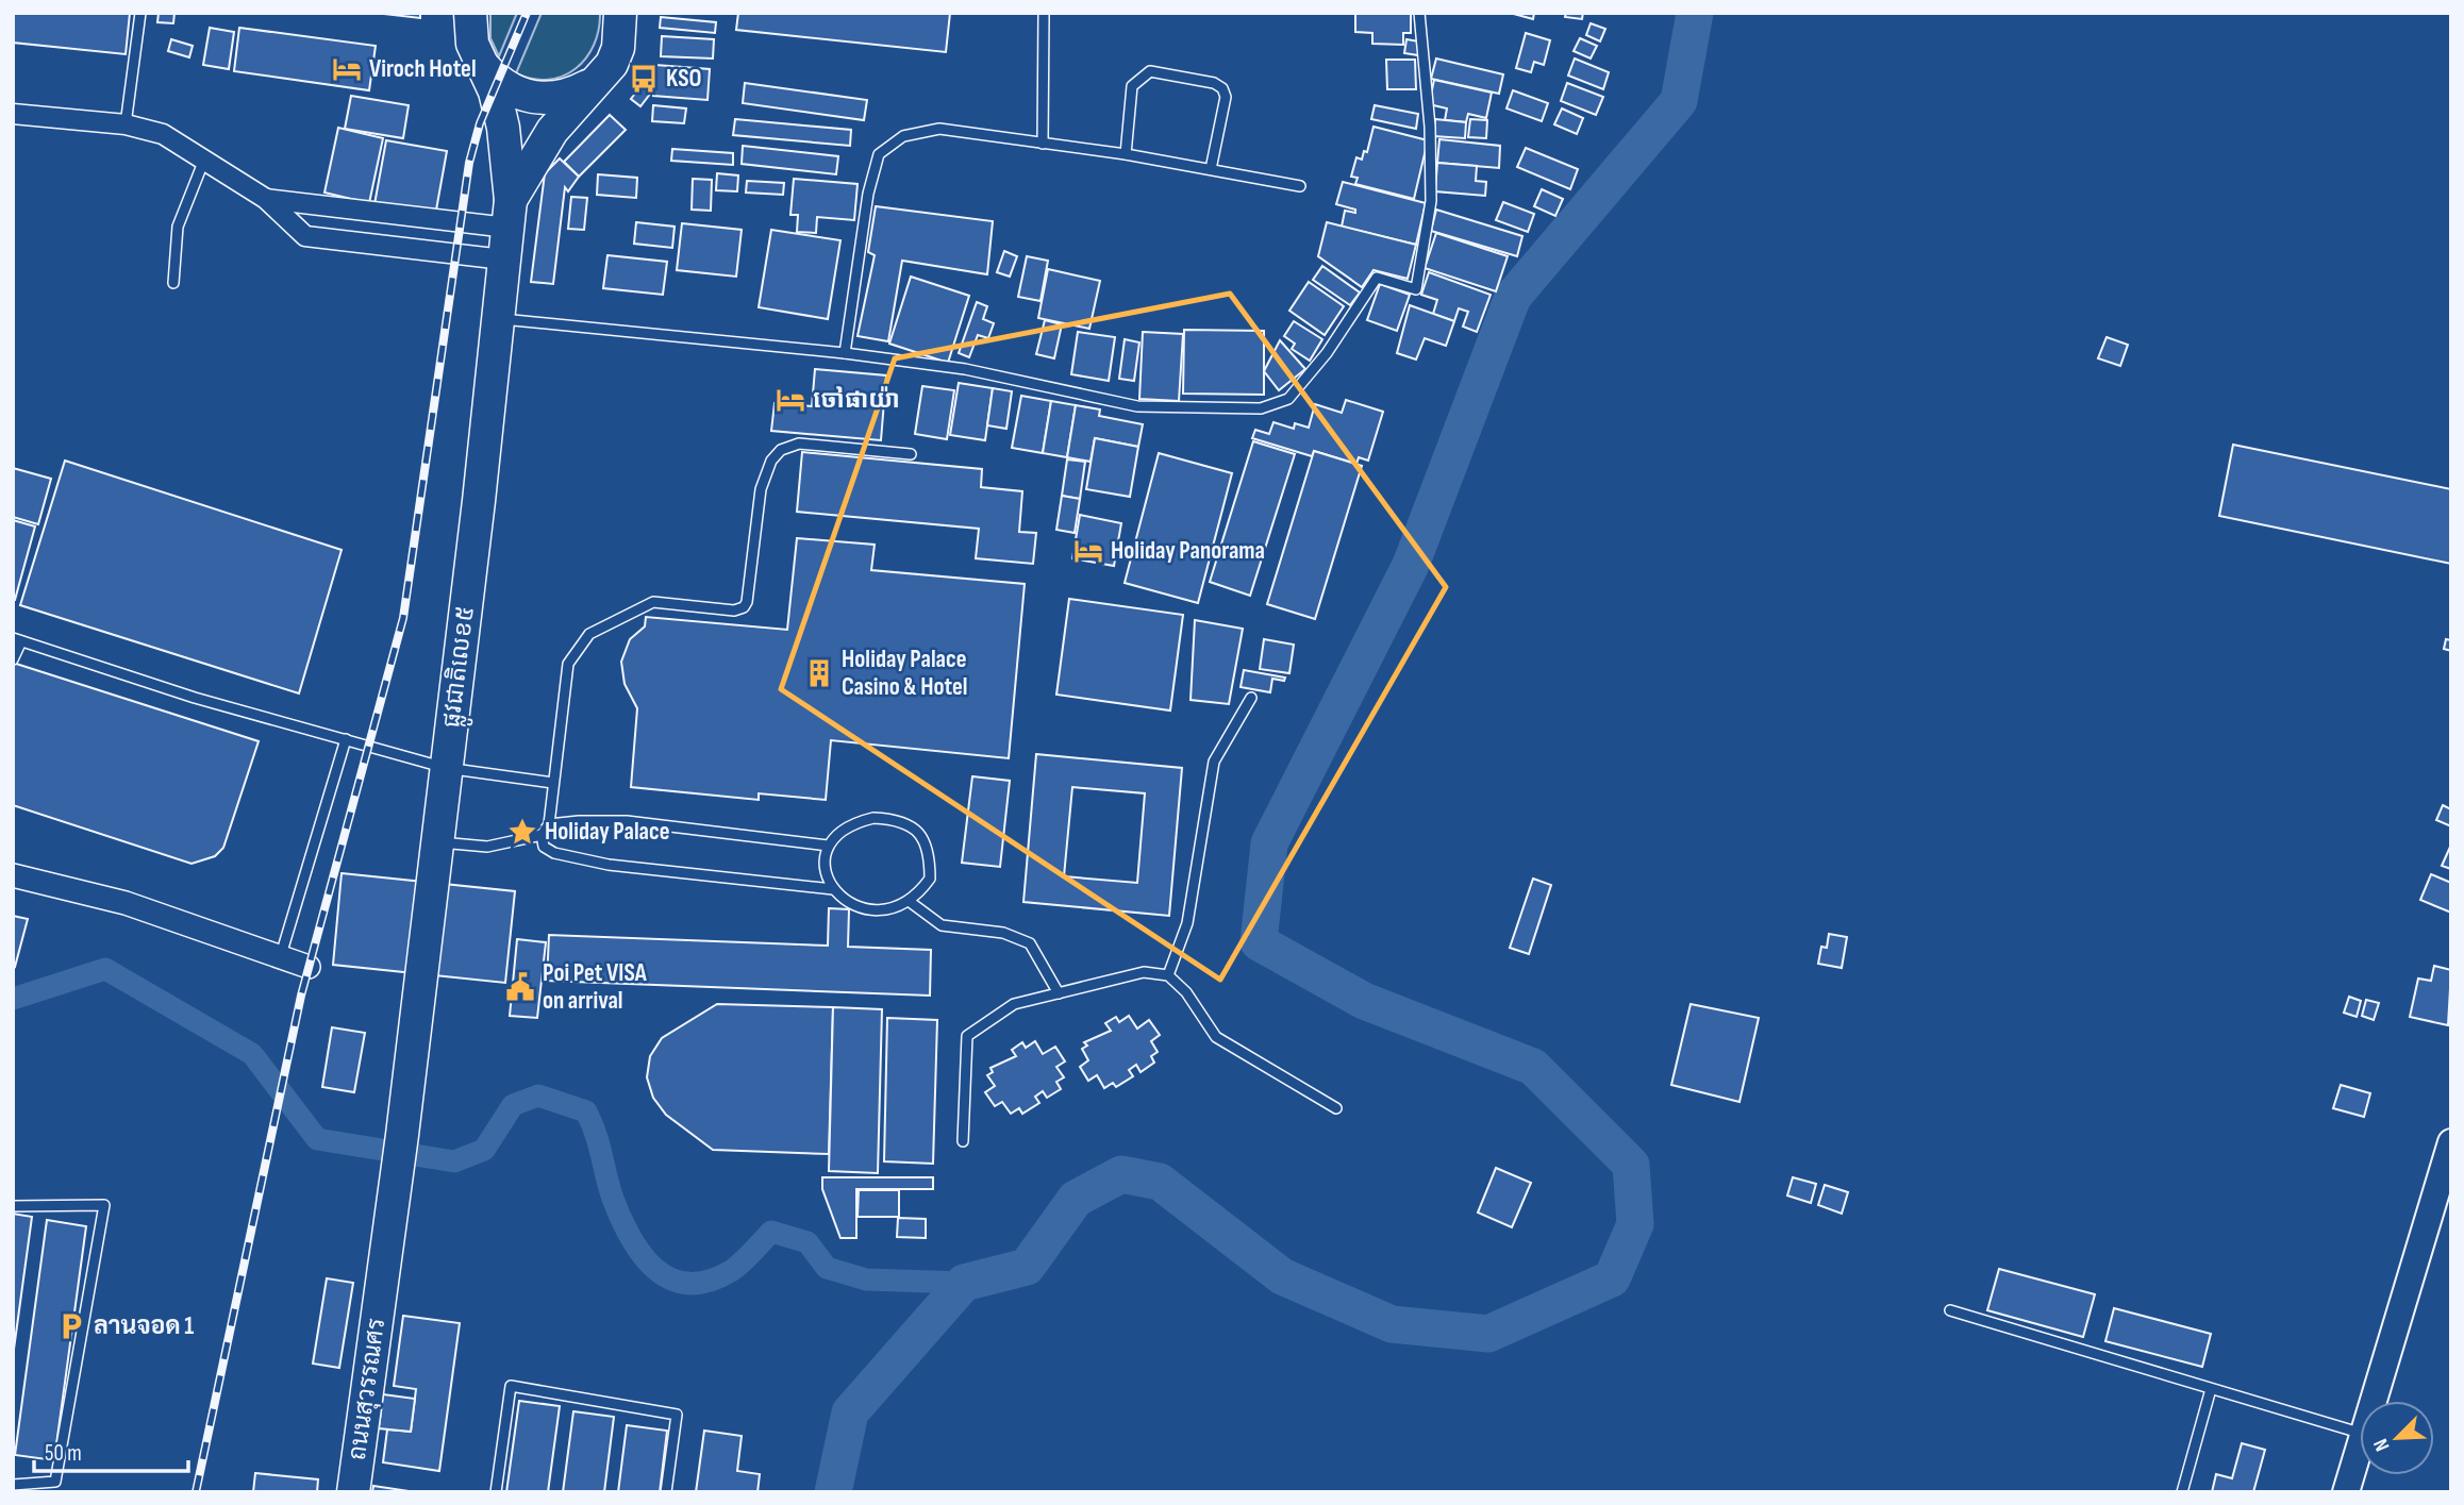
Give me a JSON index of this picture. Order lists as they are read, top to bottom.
{
  "streets": {
    "highway": ["ផ្លូវជាតិលេខ៥", "ถนนสุวรรณศร"]
  },
  "crossings": [
    ["ផ្លូវជាតិលេខ៥", "ถนนสุวรรณศร"]
  ],
  "places": {
    "hotel": ["Viroch Hotel", "ចៅផាយ៉ា", "Holiday Panorama"],
    "bus stop": ["KSO"],
    "building": ["Holiday Palace Casino & Hotel"],
    "place": ["Holiday Palace"],
    "public building": ["Poi Pet VISA on arrival"],
    "parking": ["ลานจอด 1"]
  },
  "scale_bar": "50 m",
  "north": "bottom left"
}
